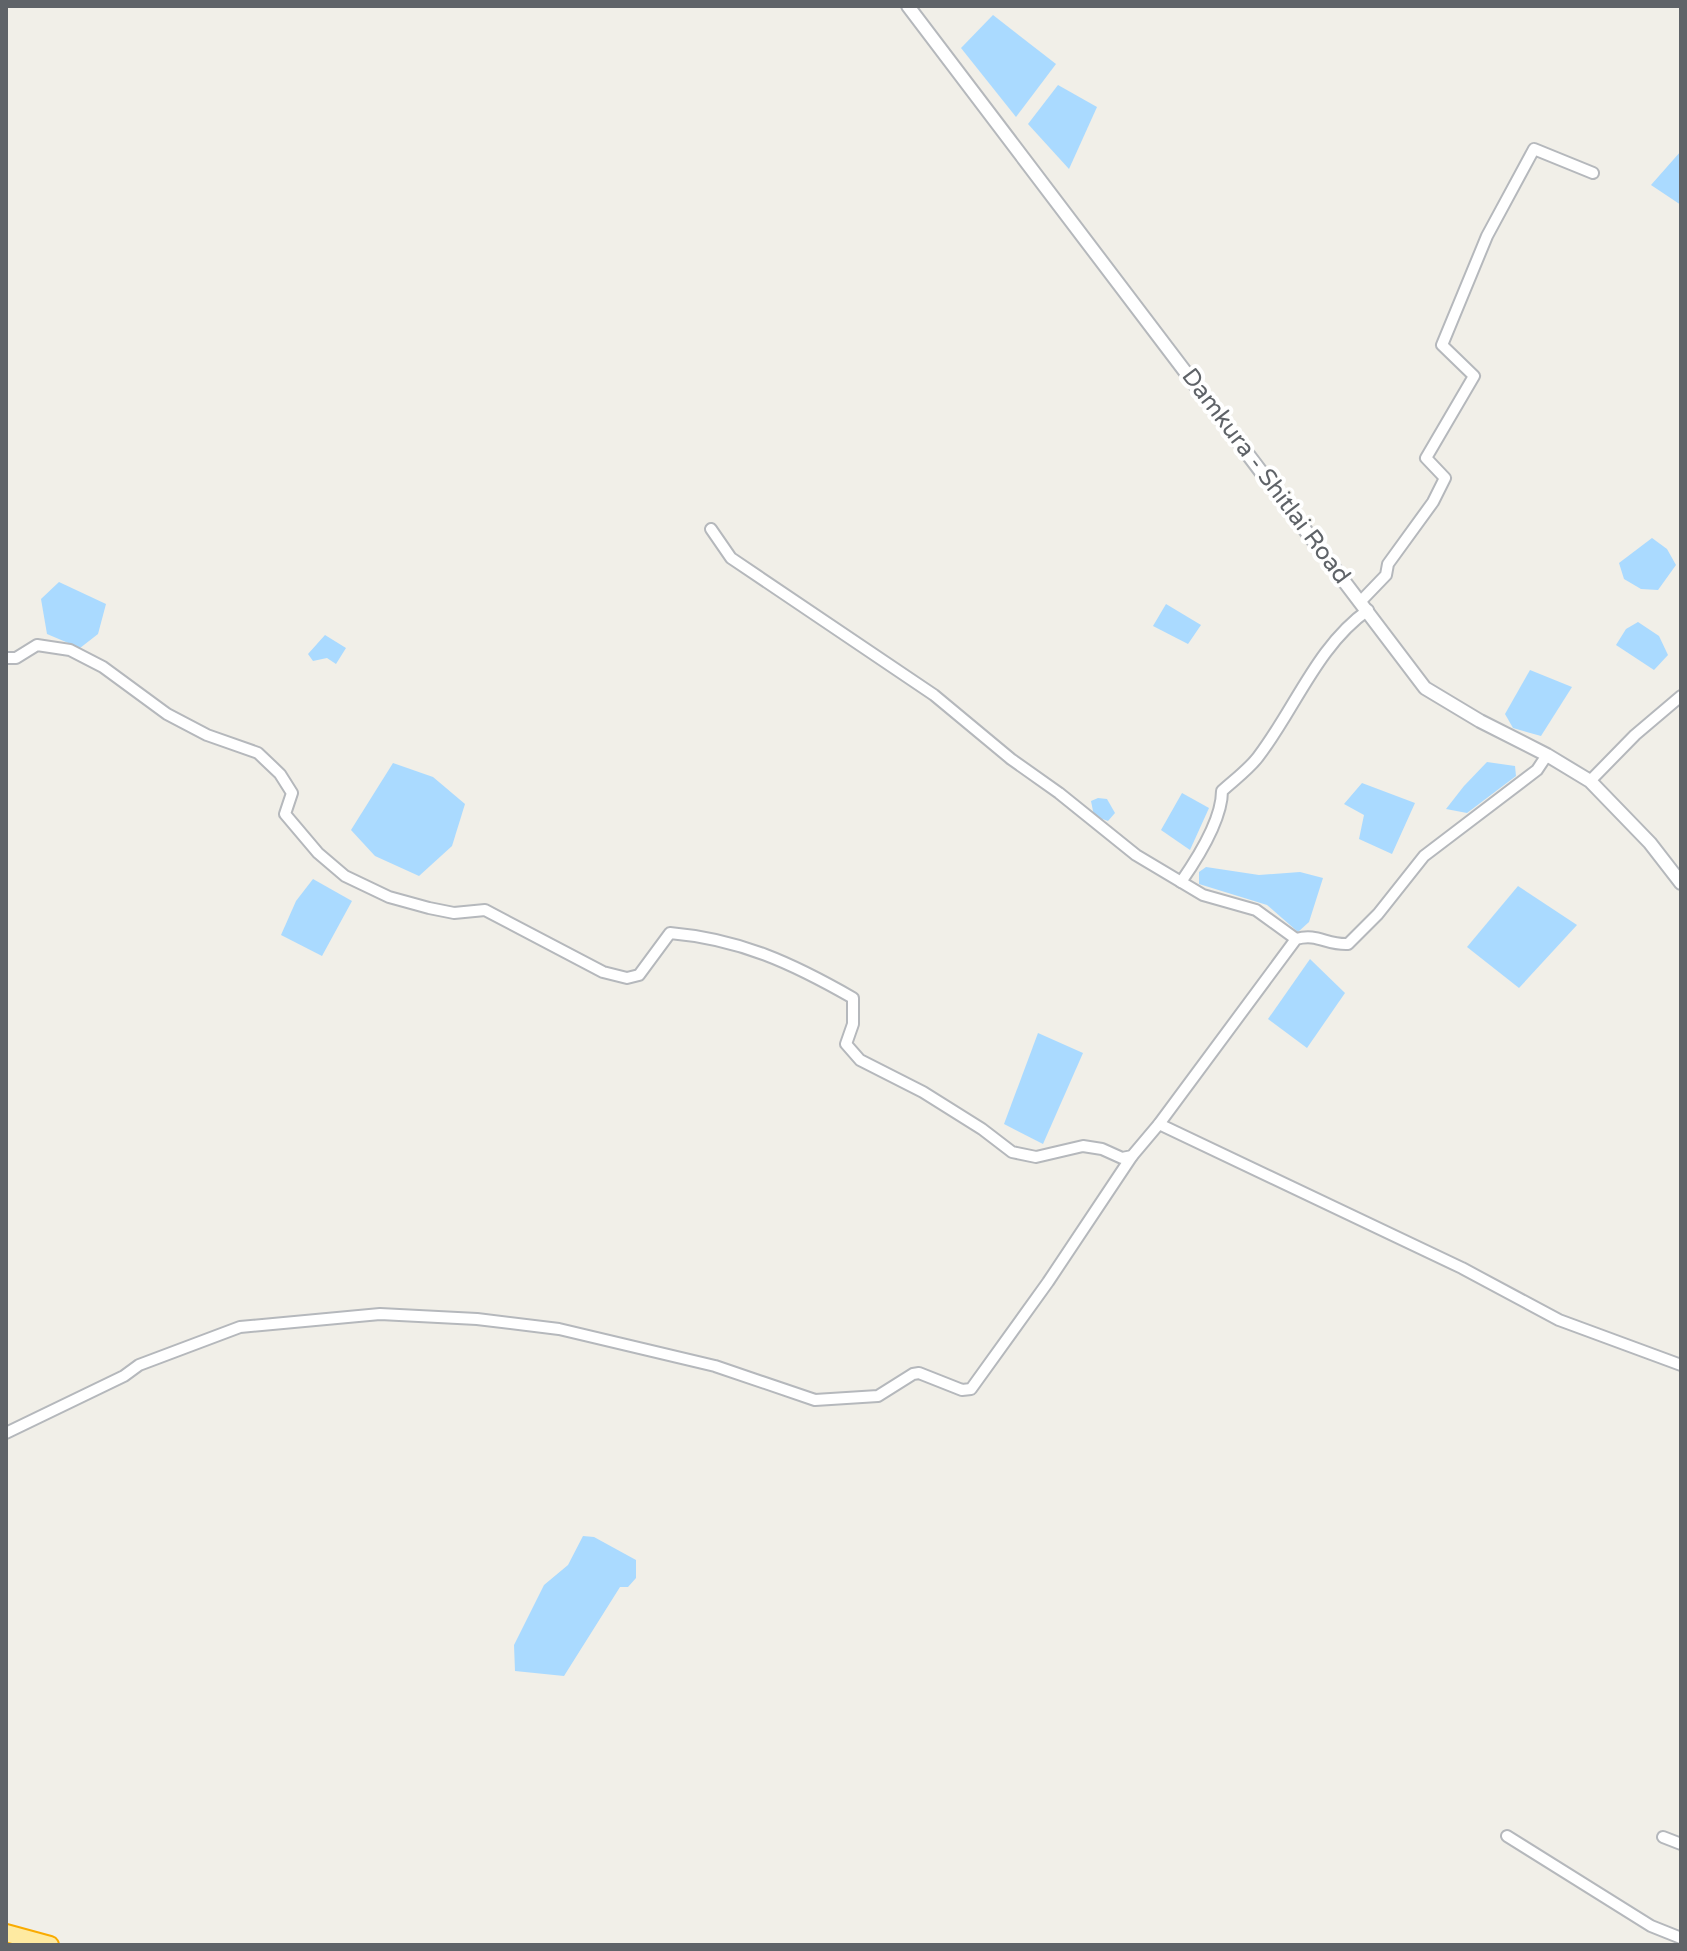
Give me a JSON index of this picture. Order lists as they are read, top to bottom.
{
  "streets": {
    "street": ["Damkura - Shitlai Road"]
  }
}
